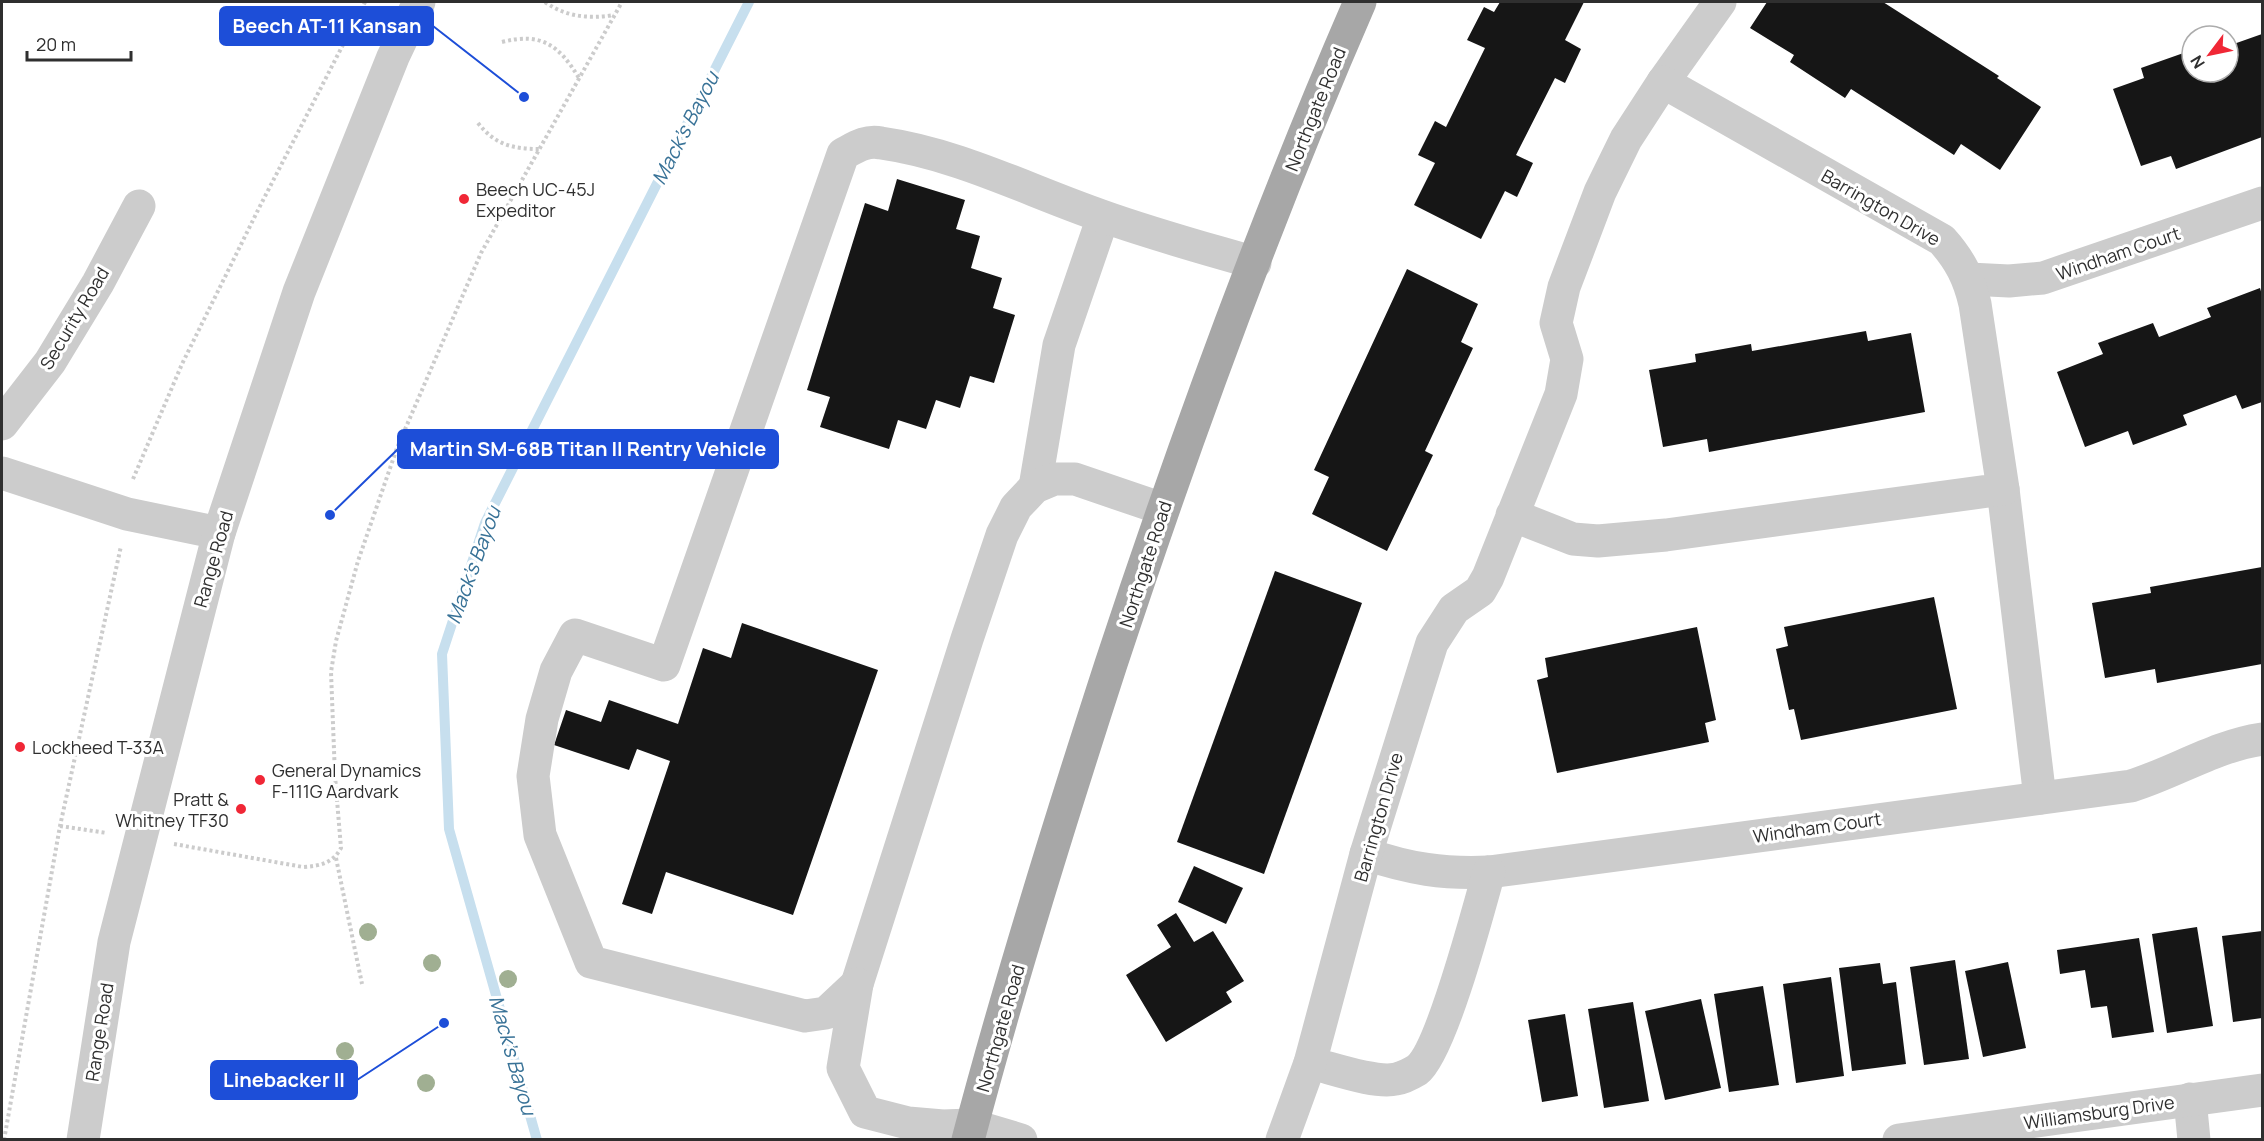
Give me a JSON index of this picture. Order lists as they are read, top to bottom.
{
  "streets": {
    "main road": ["Northgate Road"],
    "street": [
      "Barrington Drive",
      "Windham Court",
      "Security Road",
      "Range Road",
      "Williamsburg Drive"
    ]
  },
  "crossings": [
    ["Barrington Drive", "Windham Court"]
  ],
  "water": ["Mack's Bayou"],
  "places": [
    "Beech AT-11 Kansan",
    "Beech UC-45J Expeditor",
    "Martin SM-68B Titan II Rentry Vehicle",
    "Lockheed T-33A",
    "General Dynamics F-111G Aardvark",
    "Pratt & Whitney TF30",
    "Linebacker II"
  ],
  "scale_bar": "20 m",
  "north": "bottom left"
}
